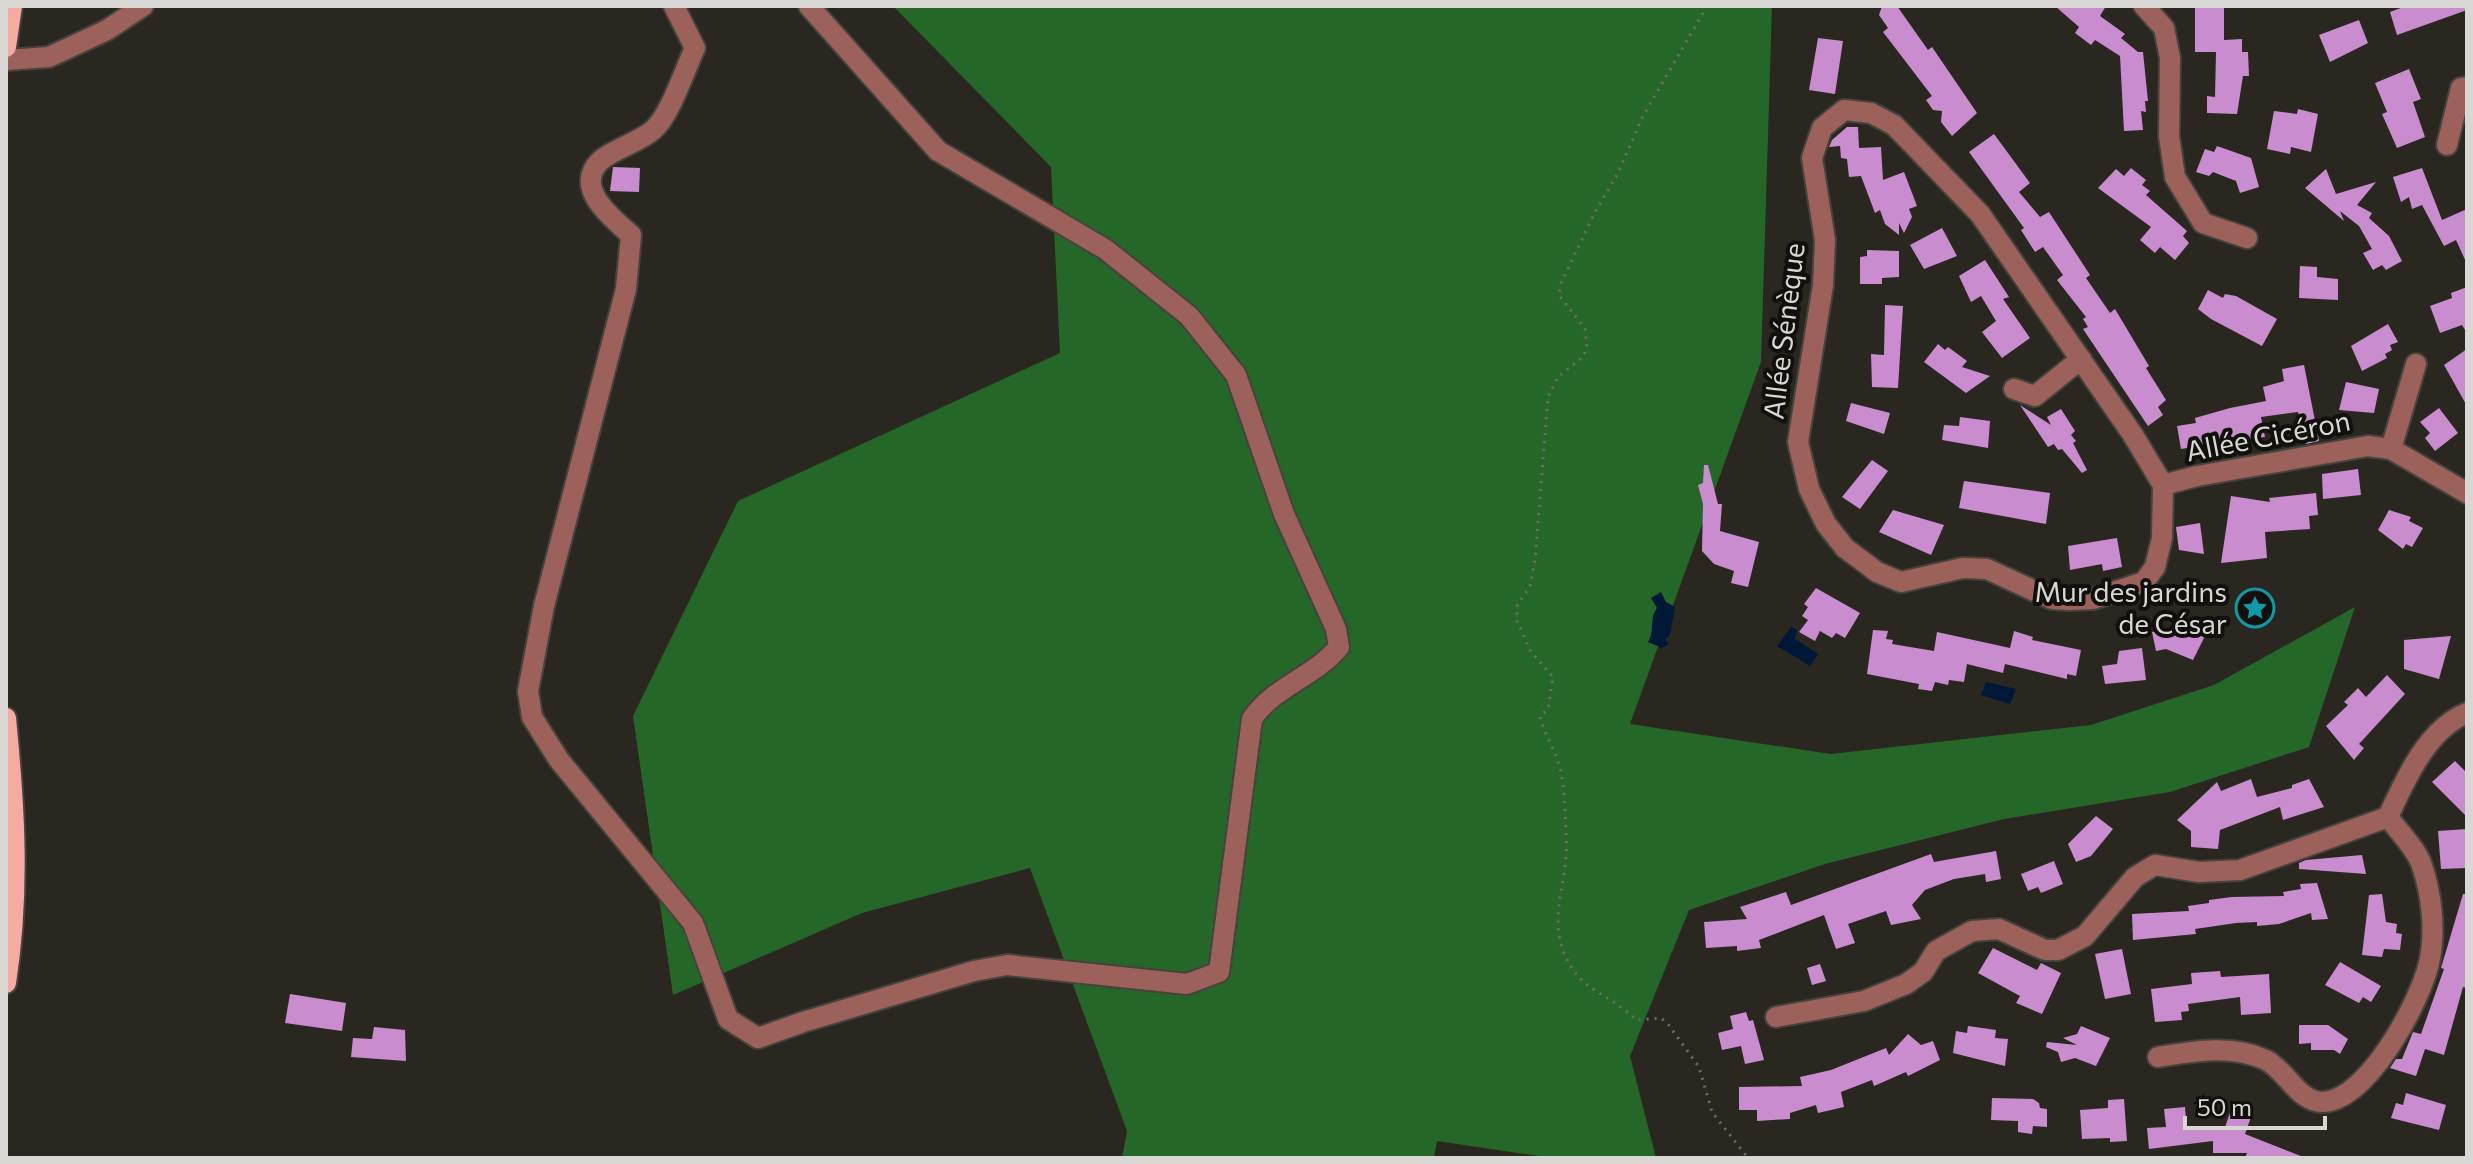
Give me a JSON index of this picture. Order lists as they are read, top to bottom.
{
  "streets": {
    "street": ["Allée Sénèque", "Allée Cicéron"]
  },
  "crossings": [
    ["Allée Sénèque", "Allée Cicéron"]
  ],
  "places": {
    "place": ["Mur des jardins de César"]
  },
  "scale_bar": "50 m"
}
